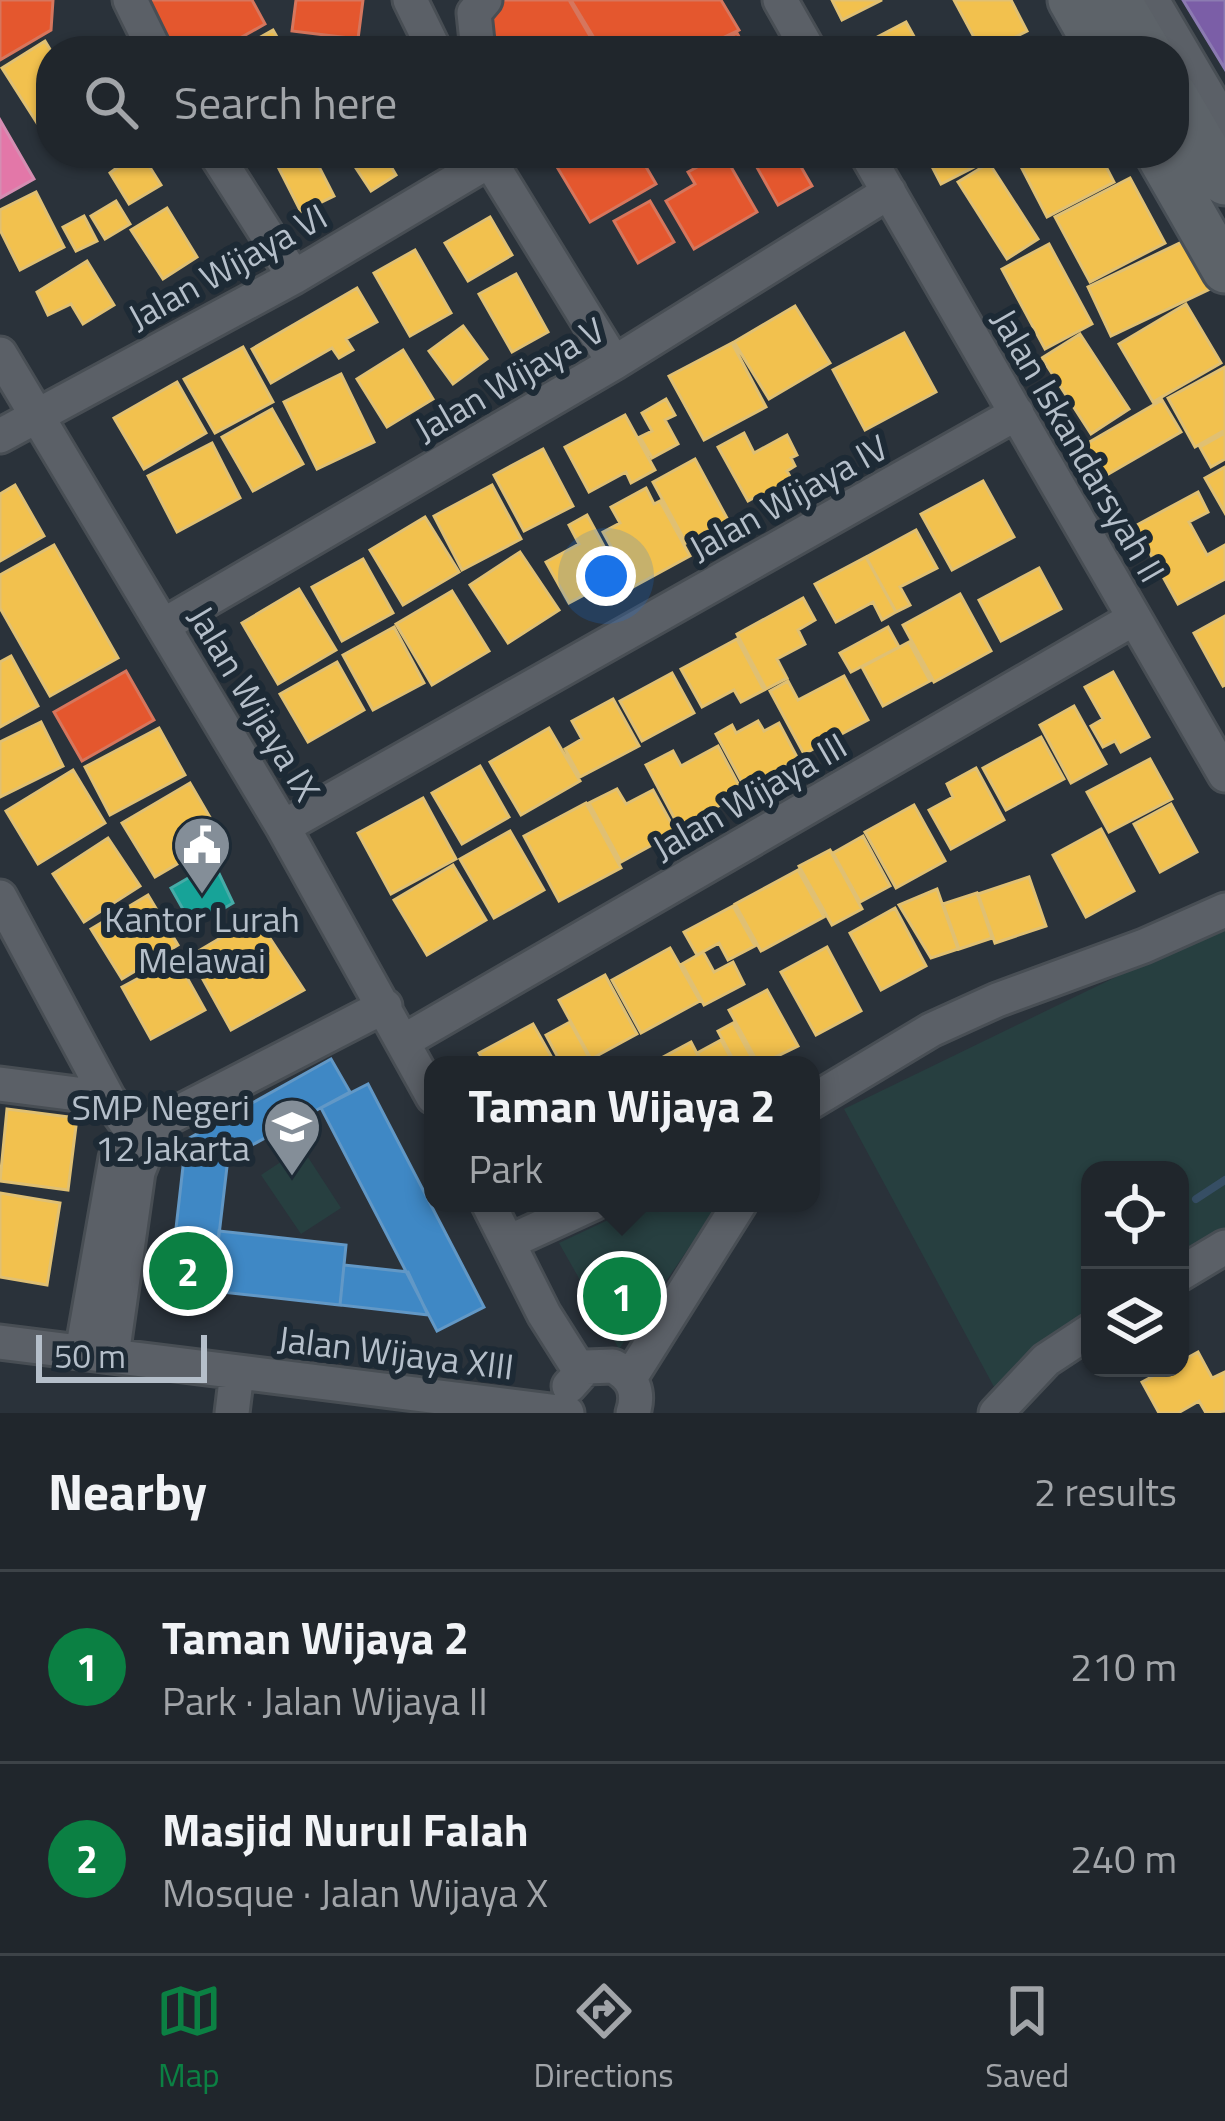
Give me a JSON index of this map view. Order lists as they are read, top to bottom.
{
  "streets": {
    "street": [
      "Jalan Wijaya VI",
      "Jalan Wijaya V",
      "Jalan Iskandarsyah II",
      "Jalan Wijaya IV",
      "Jalan Wijaya IX",
      "Jalan Wijaya III",
      "Jalan Wijaya XIII"
    ]
  },
  "crossings": [
    ["Jalan Wijaya VI", "Jalan Wijaya IX"],
    ["Jalan Wijaya V", "Jalan Iskandarsyah II"],
    ["Jalan Wijaya V", "Jalan Wijaya IX"],
    ["Jalan Iskandarsyah II", "Jalan Wijaya IV"],
    ["Jalan Iskandarsyah II", "Jalan Wijaya III"],
    ["Jalan Wijaya IV", "Jalan Wijaya IX"],
    ["Jalan Wijaya IX", "Jalan Wijaya III"]
  ],
  "places": {
    "public building": ["Kantor Lurah Melawai"],
    "school or university": ["SMP Negeri 12 Jakarta"]
  },
  "scale_bar": "50 m",
  "page": {
    "search": "Search here",
    "popup": ["Taman Wijaya 2", "Park"],
    "pins": ["2", "1"],
    "scale": "50 m",
    "heading": ["Nearby", "2 results"],
    "list": [
      {
        "mark": "1",
        "name": "Taman Wijaya 2",
        "note": "Park · Jalan Wijaya II",
        "value": "210 m"
      },
      {
        "mark": "2",
        "name": "Masjid Nurul Falah",
        "note": "Mosque · Jalan Wijaya X",
        "value": "240 m"
      }
    ],
    "nav": ["Map", "Directions", "Saved"]
  }
}
